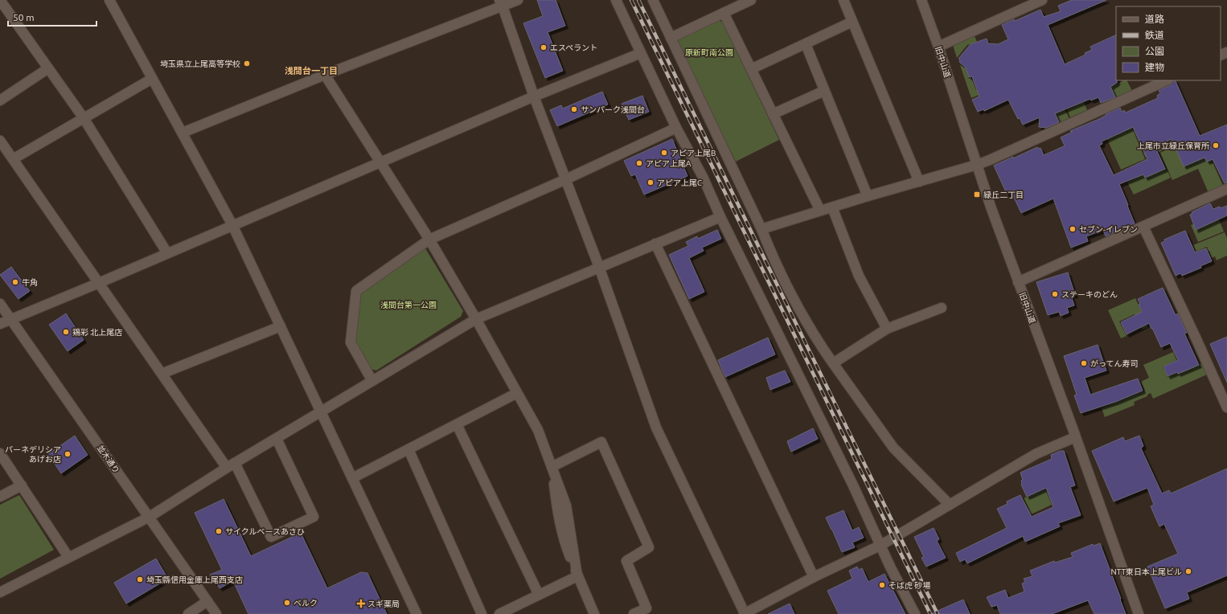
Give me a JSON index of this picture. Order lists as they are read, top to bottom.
{
  "streets": {
    "street": ["旧中山道", "並木通り"]
  },
  "districts": ["浅間台一丁目"],
  "parks": ["原新町南公園", "浅間台第一公園"],
  "places": {
    "other": [
      "エスペラント",
      "埼玉県立上尾高等学校",
      "サンパーク浅間台",
      "上尾市立緑丘保育所",
      "アピア上尾B",
      "アピア上尾A",
      "アピア上尾C",
      "セブン-イレブン",
      "牛角",
      "ステーキのどん",
      "鶏彩 北上尾店",
      "がってん寿司",
      "パーネデリシア あげお店",
      "サイクルベースあさひ",
      "NTT東日本上尾ビル",
      "埼玉縣信用金庫上尾西支店",
      "そば虎 砂場",
      "ベルク"
    ],
    "transit": ["緑丘二丁目"],
    "health": ["スギ薬局"]
  },
  "legend": [
    "道路",
    "鉄道",
    "公園",
    "建物"
  ],
  "scale_bar": "50 m"
}
